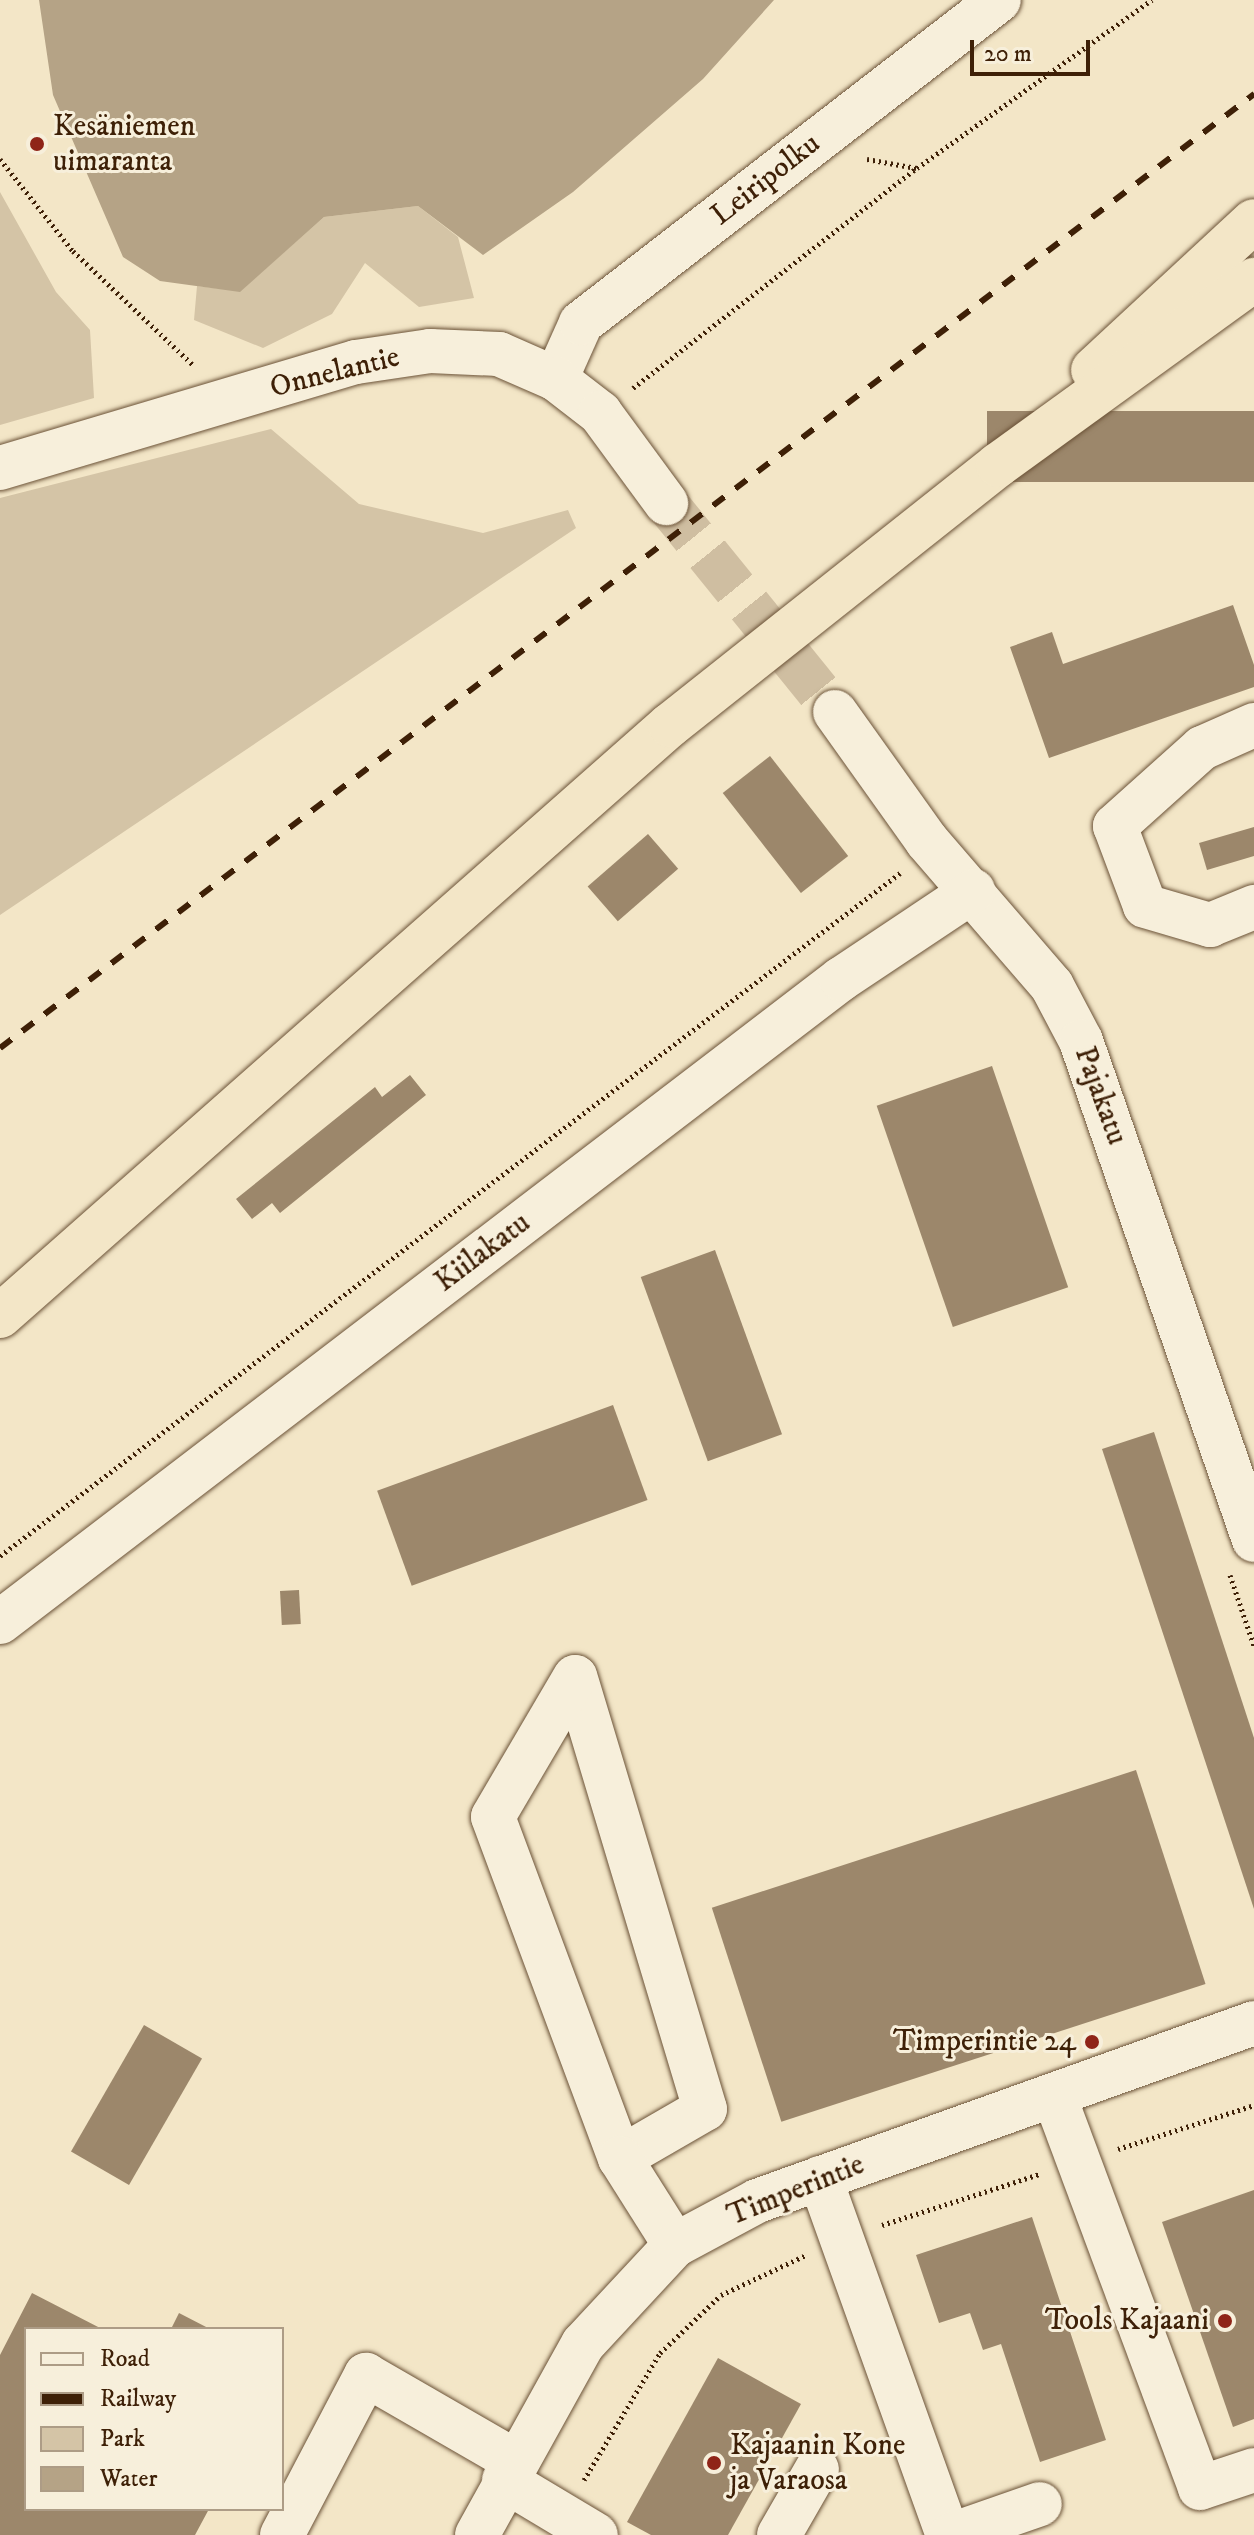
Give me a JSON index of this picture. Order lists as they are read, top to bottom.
{
  "streets": {
    "street": [
      "Leiripolku",
      "Onnelantie",
      "Pajakatu",
      "Kiilakatu",
      "Timperintie"
    ]
  },
  "crossings": [
    ["Leiripolku", "Onnelantie"],
    ["Pajakatu", "Kiilakatu"]
  ],
  "places": [
    "Kesäniemen uimaranta",
    "Timperintie 24",
    "Tools Kajaani",
    "Kajaanin Kone ja Varaosa"
  ],
  "legend": [
    "Road",
    "Railway",
    "Park",
    "Water"
  ],
  "scale_bar": "20 m"
}
